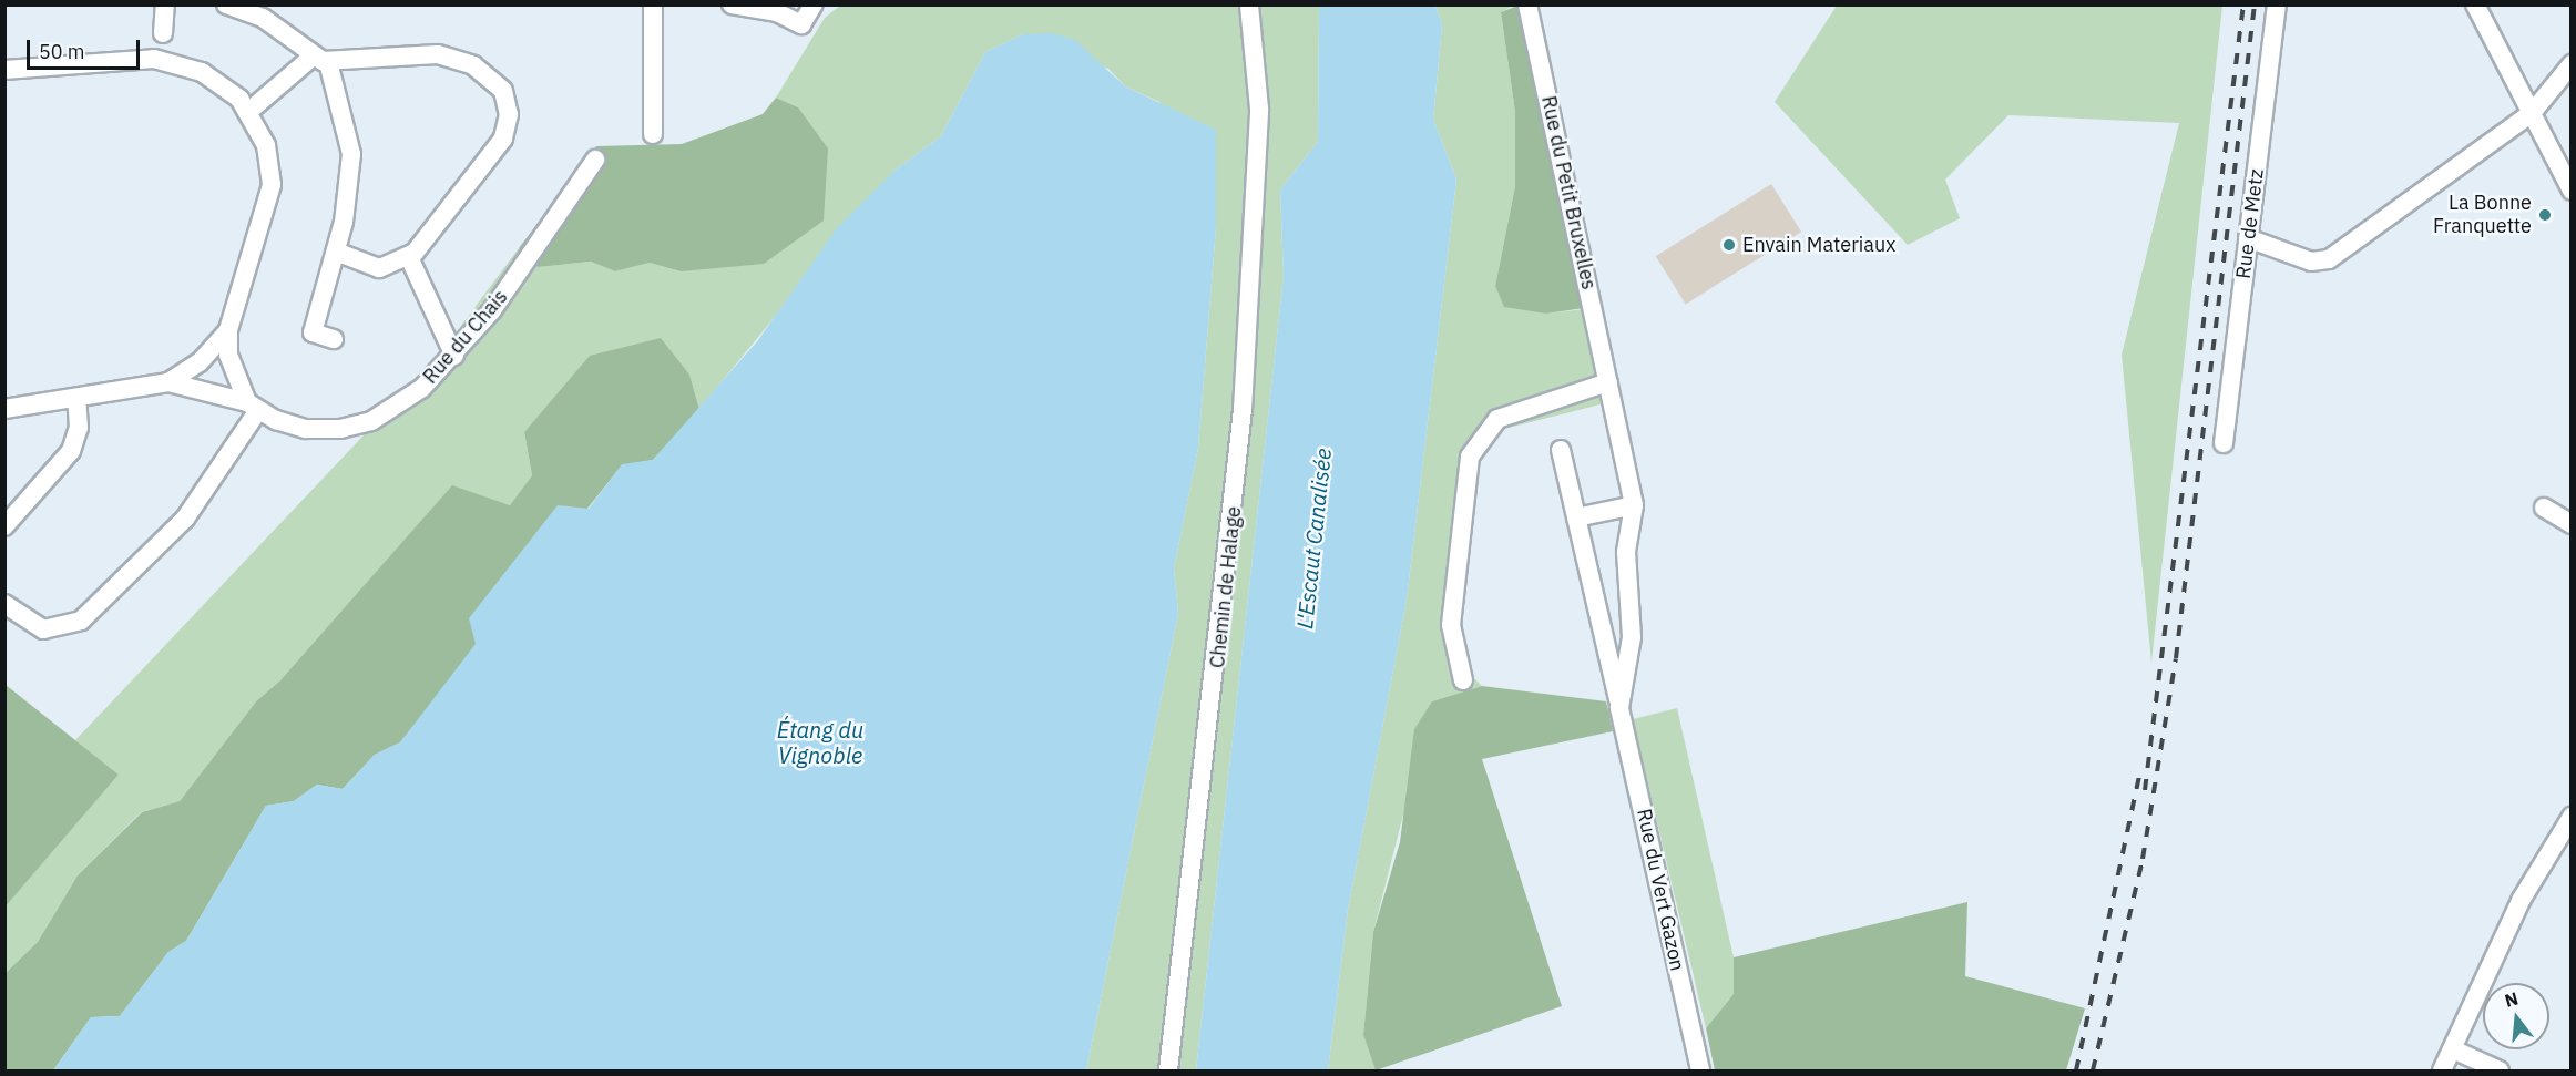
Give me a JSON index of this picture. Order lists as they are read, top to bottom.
{
  "streets": {
    "street": [
      "Rue du Petit Bruxelles",
      "Rue de Metz",
      "Rue du Chais",
      "Chemin de Halage",
      "Rue du Vert Gazon"
    ]
  },
  "crossings": [
    ["Rue du Petit Bruxelles", "Rue du Vert Gazon"]
  ],
  "water": ["L'Escaut Canalisée", "Étang du Vignoble"],
  "places": ["La Bonne Franquette", "Envain Materiaux"],
  "scale_bar": "50 m",
  "north": "top"
}
